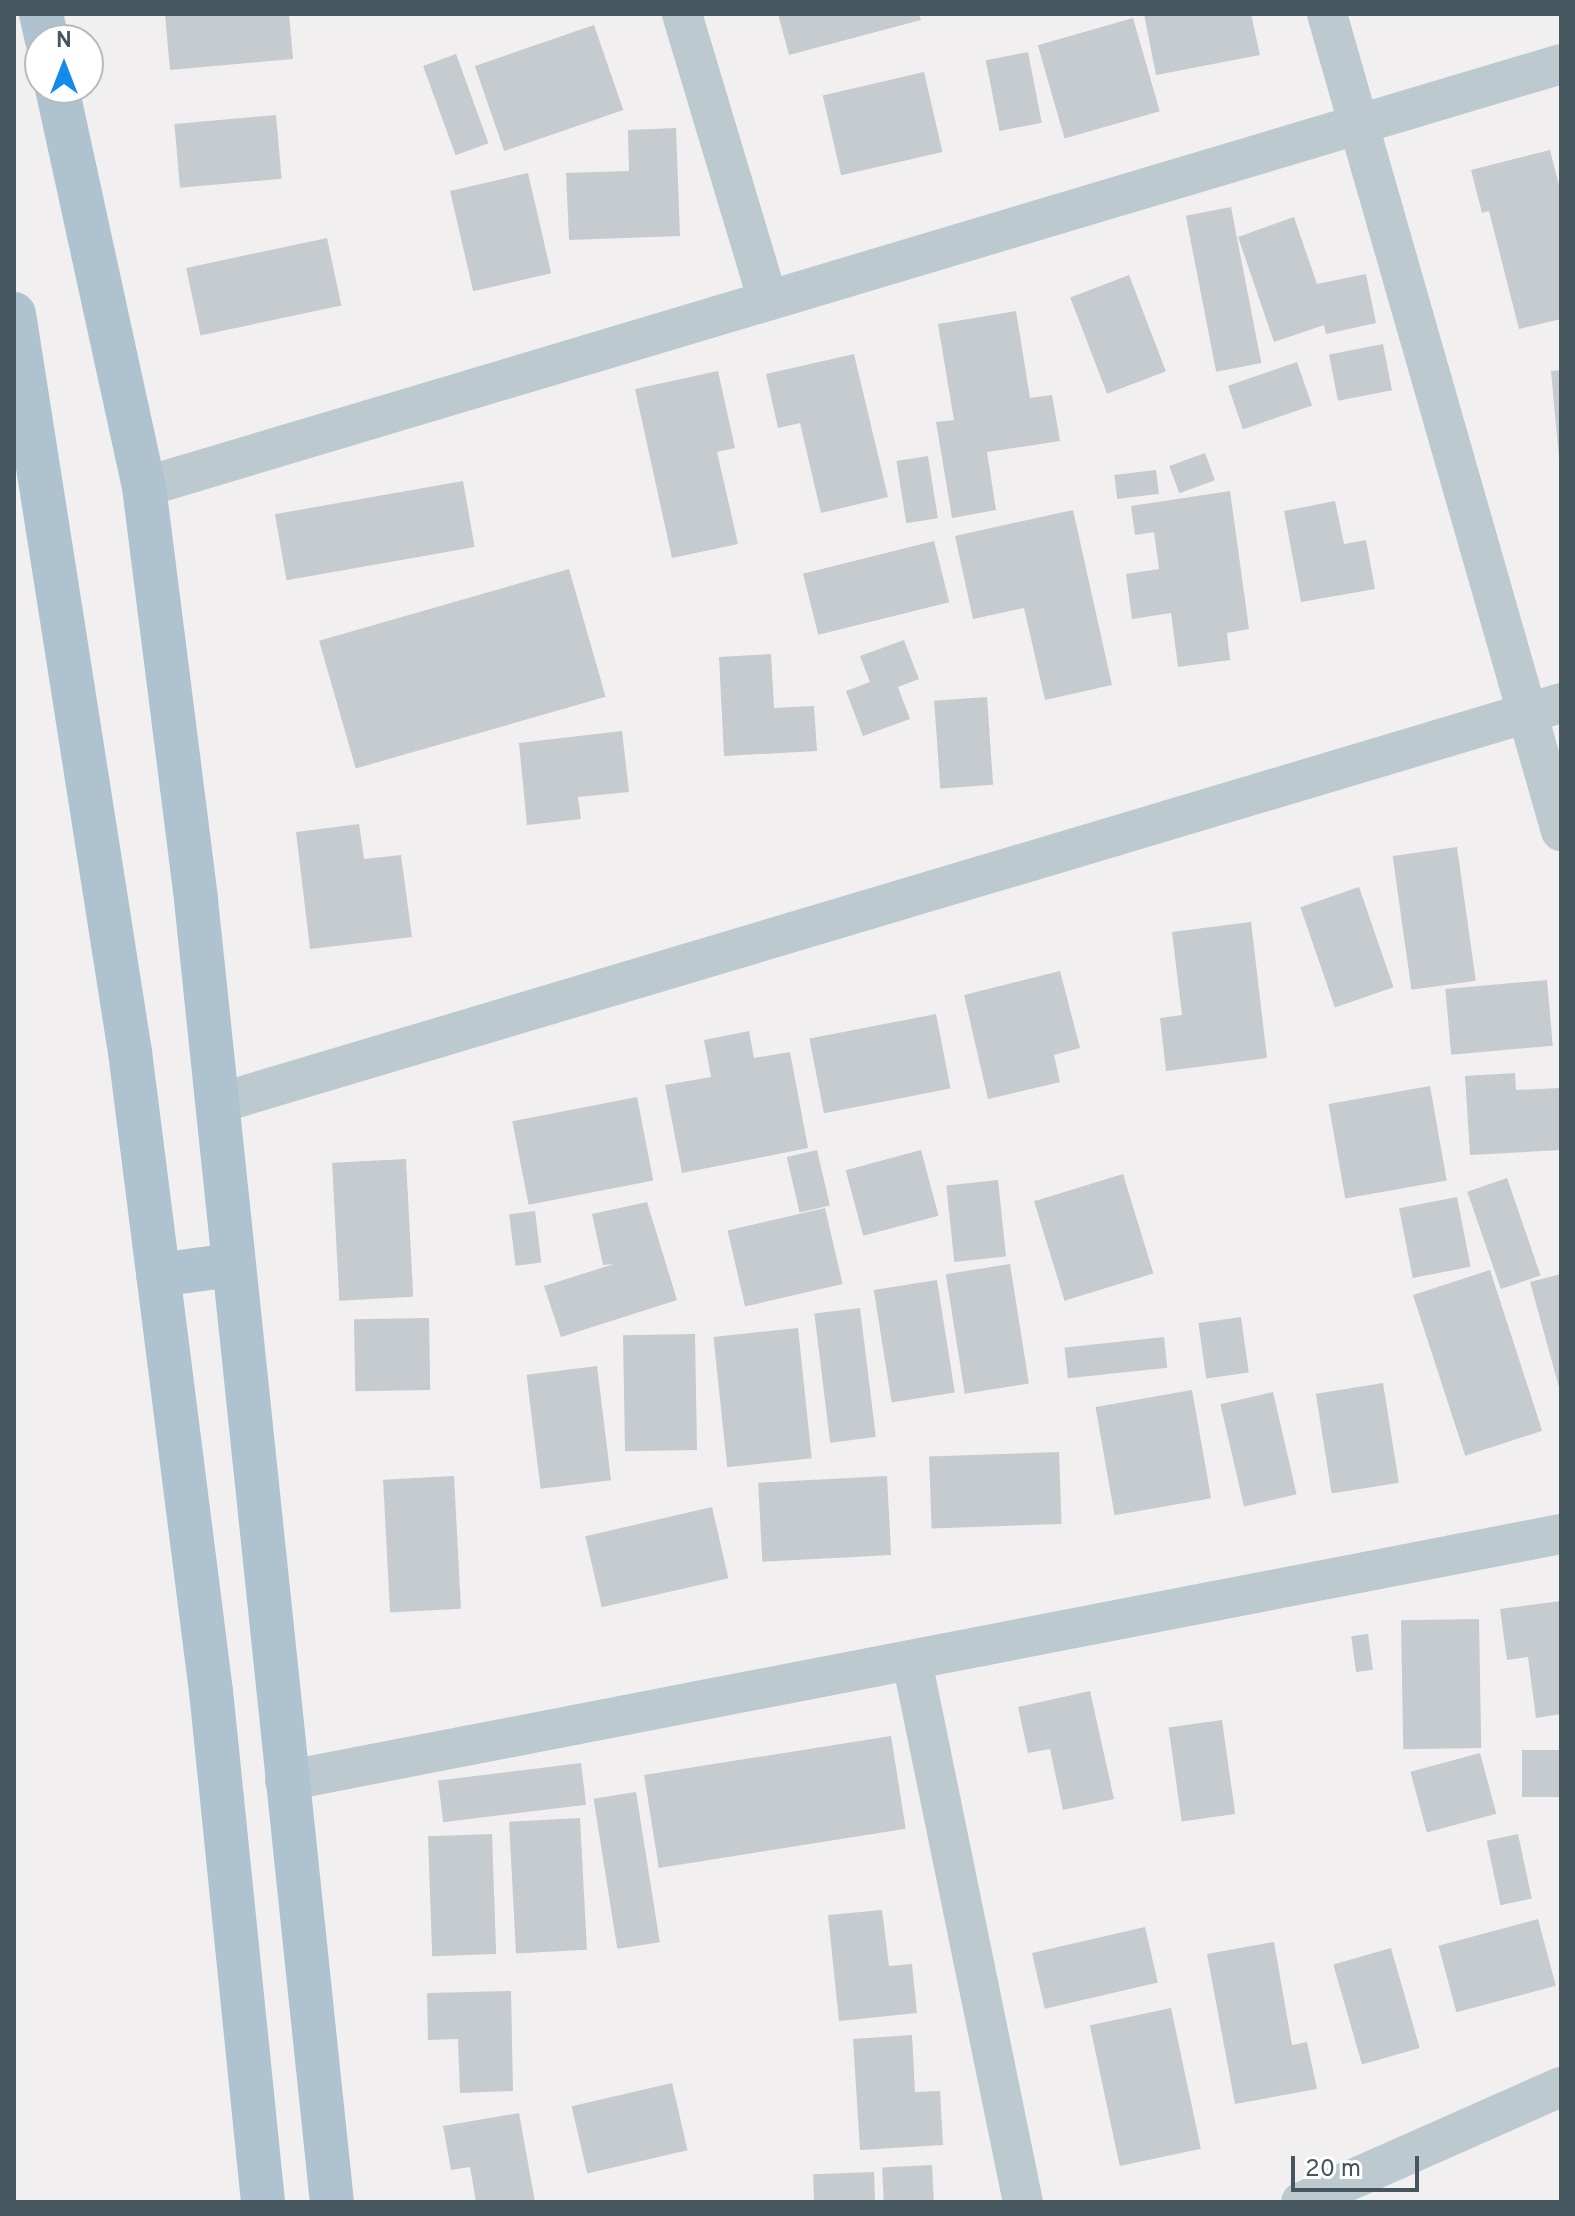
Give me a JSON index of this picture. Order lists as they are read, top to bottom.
{
  "scale_bar": "20 m",
  "north": "top"
}
